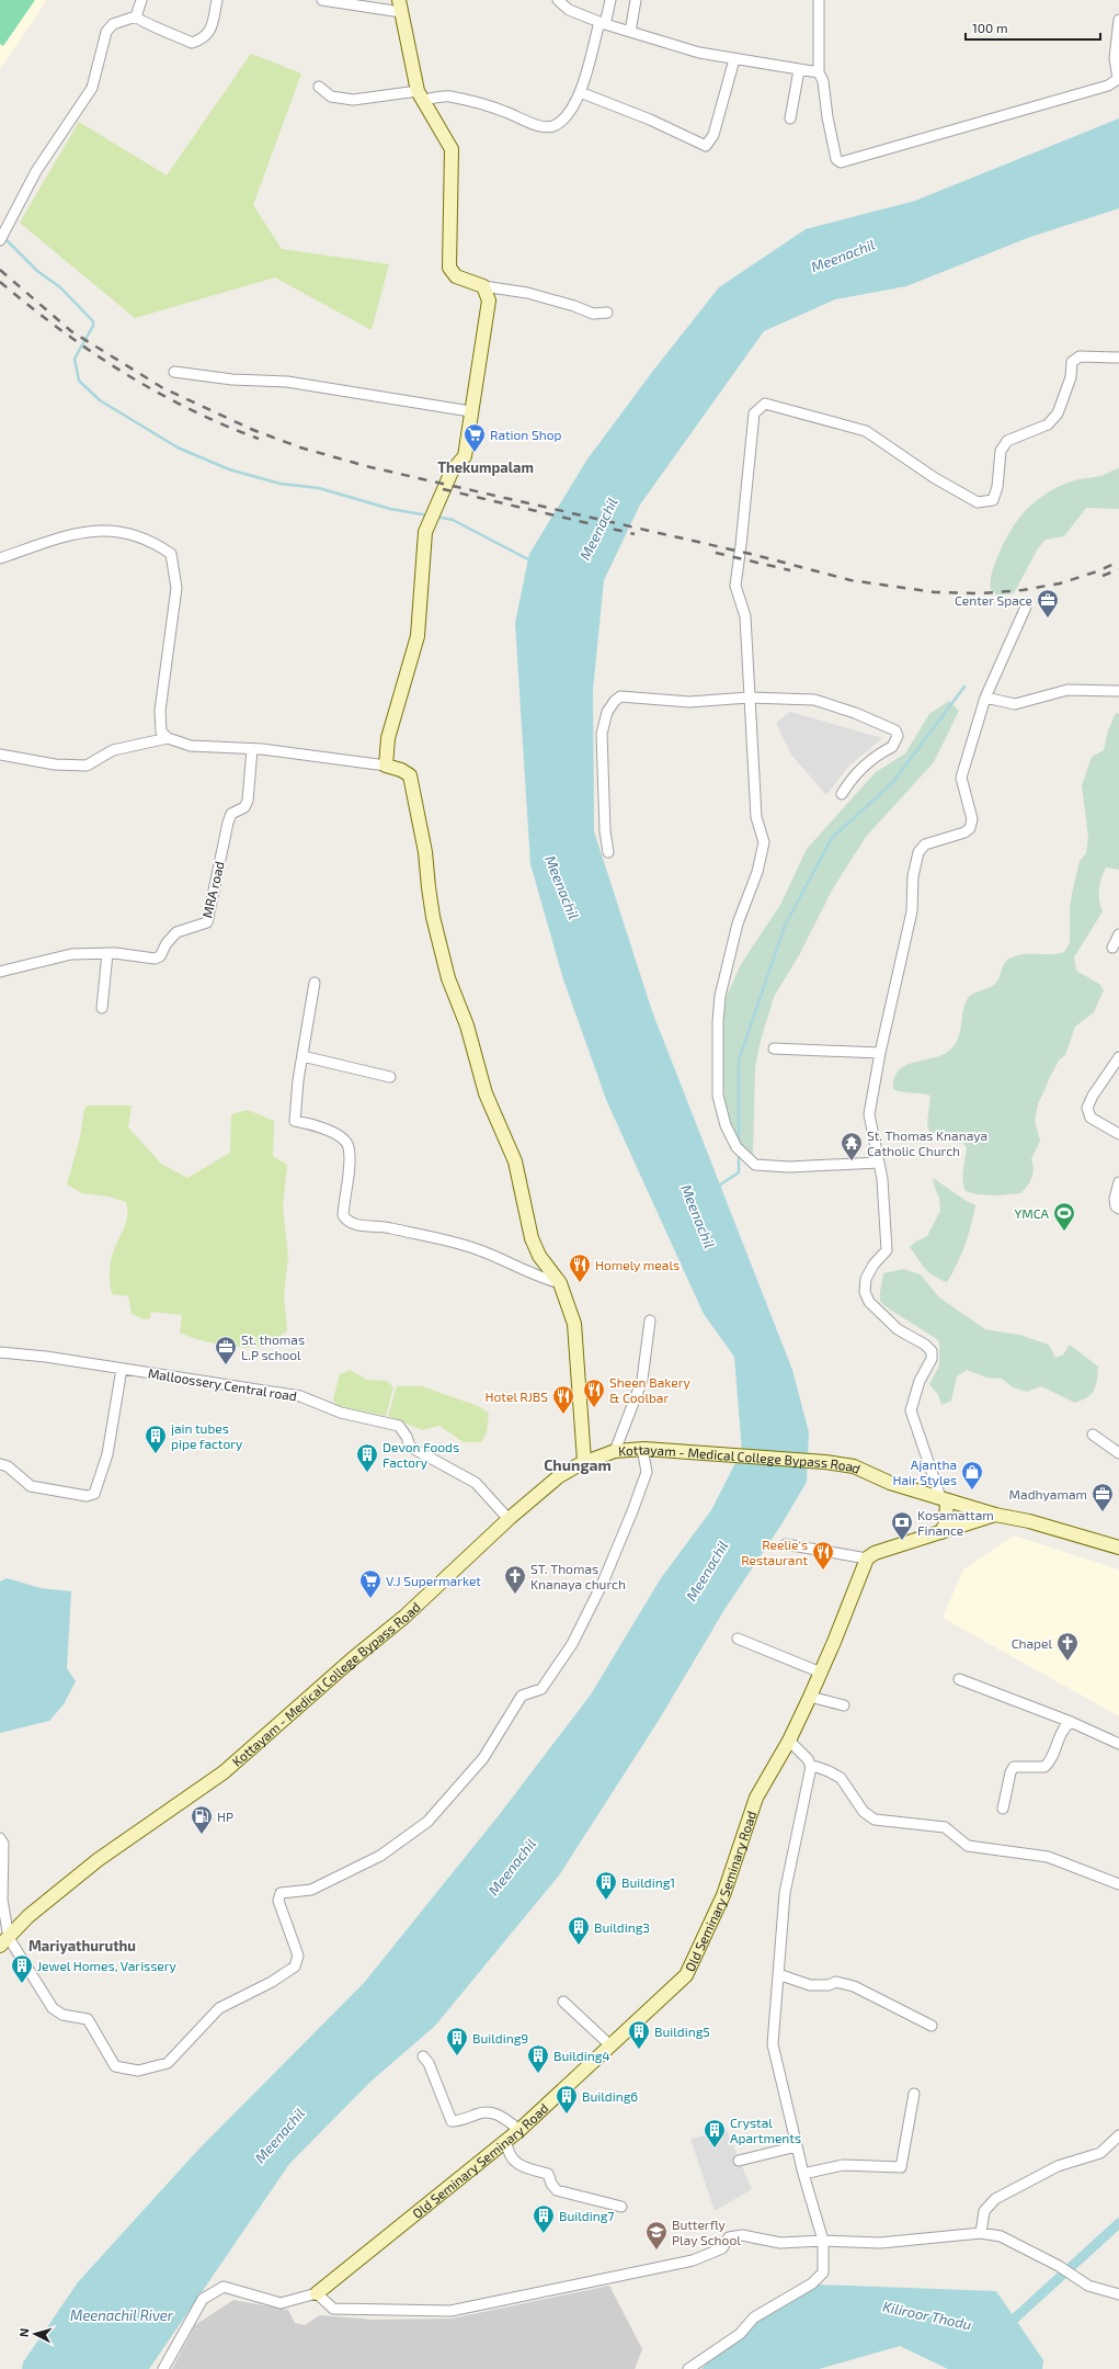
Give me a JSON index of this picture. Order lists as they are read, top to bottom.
{
  "streets": {
    "main road": ["Kottayam - Medical College Bypass Road", "Old Seminary Seminary Road"],
    "street": ["MRA road", "Malloossery Central road"]
  },
  "crossings": [
    ["Malloossery Central road", "Kottayam - Medical College Bypass Road"]
  ],
  "districts": ["Thekumpalam", "Chungam", "Mariyathuruthu"],
  "water": ["Meenachil", "Meenachil River", "Kiliroor Thodu"],
  "places": {
    "supermarket": ["Ration Shop", "V.J Supermarket"],
    "office": ["Center Space", "St. thomas L.P school", "Madhyamam"],
    "temple": ["St. Thomas Knanaya Catholic Church"],
    "sports": ["YMCA"],
    "restaurant": [
      "Homely meals",
      "Sheen Bakery & Coolbar",
      "Hotel RJBS",
      "Reelie's Restaurant"
    ],
    "building": [
      "jain tubes pipe factory",
      "Devon Foods Factory",
      "Building1",
      "Building3",
      "Jewel Homes, Varissery",
      "Building5",
      "Building9",
      "Building4",
      "Building6",
      "Crystal Apartments",
      "Building7"
    ],
    "shop": ["Ajantha Hair Styles"],
    "bank": ["Kosamattam Finance"],
    "church": ["ST. Thomas Knanaya church", "Chapel"],
    "fuel station": ["HP"],
    "school or university": ["Butterfly Play School"]
  },
  "scale_bar": "100 m",
  "north": "left"
}
